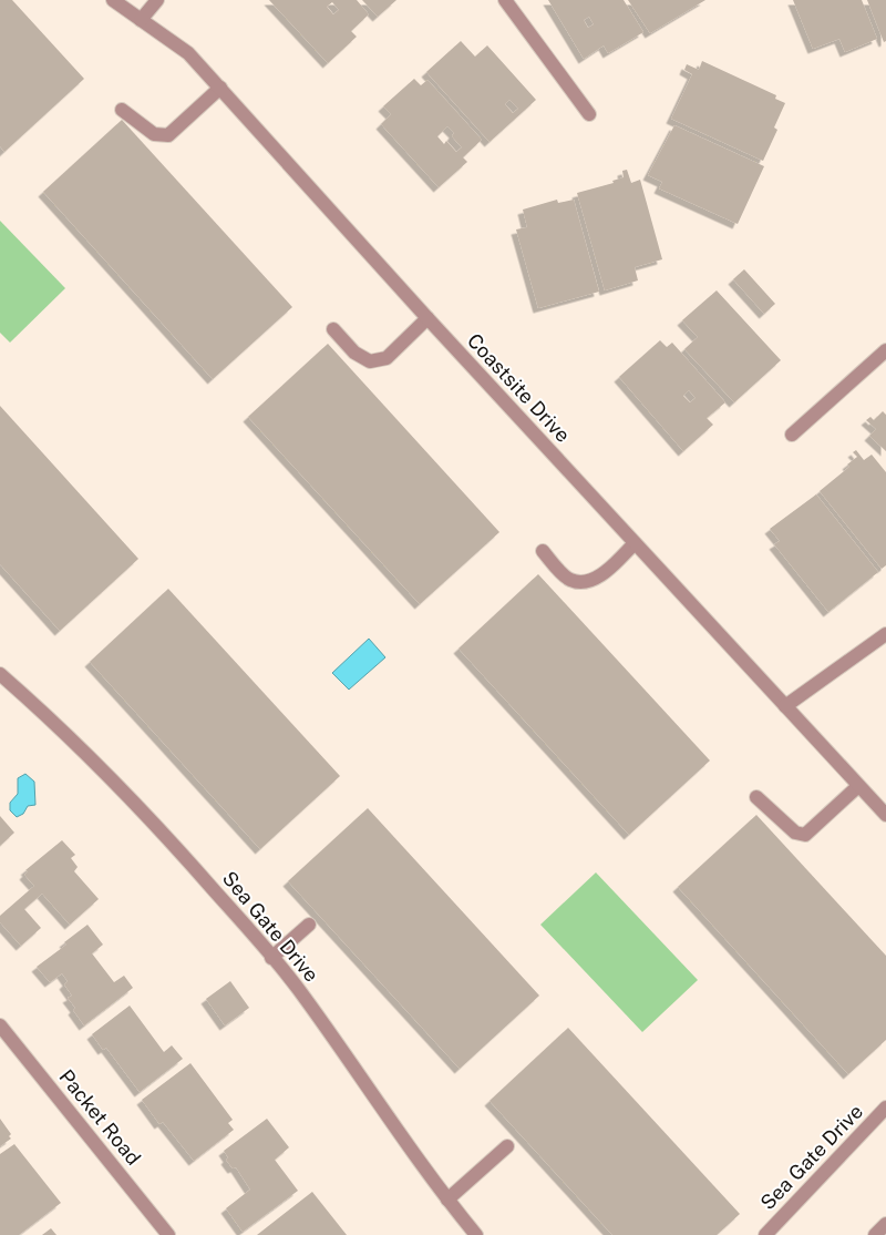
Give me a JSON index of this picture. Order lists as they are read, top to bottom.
{
  "streets": {
    "street": ["Coastsite Drive", "Sea Gate Drive", "Packet Road"]
  }
}
